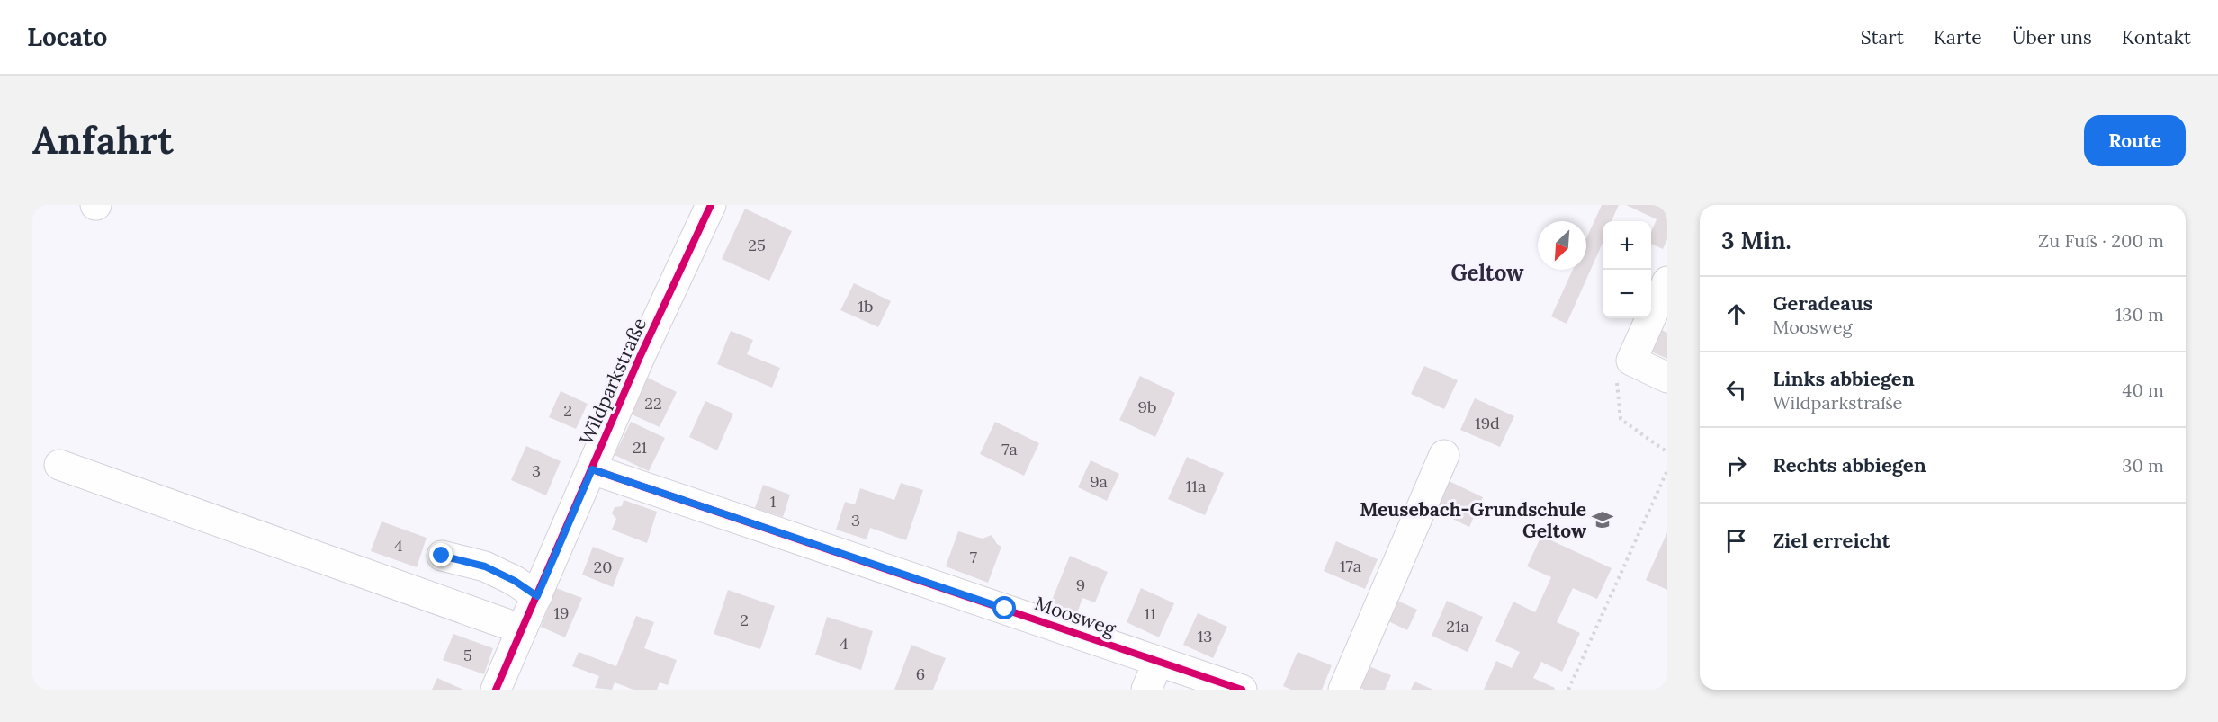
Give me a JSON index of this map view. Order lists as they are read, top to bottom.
{
  "streets": {
    "street": ["Wildparkstraße", "Moosweg"]
  },
  "crossings": [
    ["Wildparkstraße", "Moosweg"]
  ],
  "districts": ["Geltow"],
  "places": {
    "school or university": ["Meusebach-Grundschule Geltow"]
  },
  "house_numbers": [
    "25",
    "1b",
    "22",
    "9b",
    "2",
    "19d",
    "21",
    "7a",
    "3",
    "9a",
    "11a",
    "1",
    "3",
    "4",
    "7",
    "17a",
    "20",
    "9",
    "19",
    "11",
    "2",
    "21a",
    "13",
    "4",
    "5",
    "6"
  ],
  "north": "bottom left",
  "page": {
    "header": "Locato",
    "nav": [
      "Start",
      "Karte",
      "Über uns",
      "Kontakt"
    ],
    "buttons": "Route",
    "title": "Anfahrt",
    "heading": ["3 Min.", "Zu Fuß · 200 m"],
    "map_buttons": ["+", "−"],
    "list": [
      ["Geradeaus", "Moosweg", "130 m"],
      ["Links abbiegen", "Wildparkstraße", "40 m"],
      ["Rechts abbiegen", "30 m"],
      "Ziel erreicht"
    ]
  }
}
